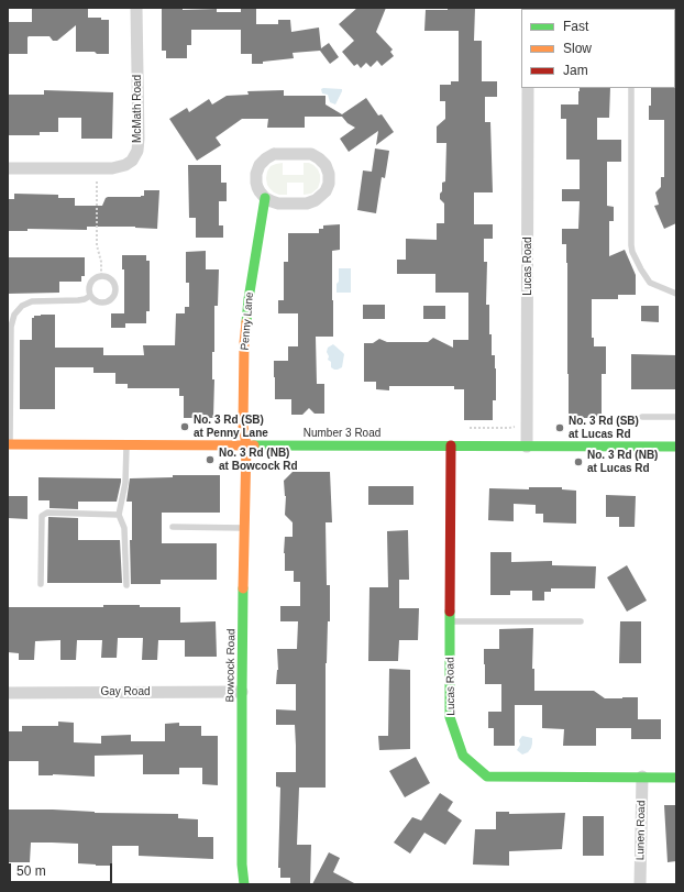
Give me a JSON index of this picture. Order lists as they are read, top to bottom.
{
  "streets": {
    "street": [
      "McMath Road",
      "Lucas Road",
      "Penny Lane",
      "Number 3 Road",
      "Bowcock Road",
      "Gay Road",
      "Lunen Road"
    ]
  },
  "crossings": [
    ["Lucas Road", "Number 3 Road"],
    ["Lucas Road", "Lunen Road"],
    ["Penny Lane", "Number 3 Road"],
    ["Penny Lane", "Bowcock Road"],
    ["Number 3 Road", "Bowcock Road"],
    ["Bowcock Road", "Gay Road"]
  ],
  "places": [
    "No. 3 Rd (SB) at Penny Lane",
    "No. 3 Rd (SB) at Lucas Rd",
    "No. 3 Rd (NB) at Bowcock Rd",
    "No. 3 Rd (NB) at Lucas Rd"
  ],
  "legend": ["Fast", "Slow", "Jam"],
  "scale_bar": "50 m"
}
